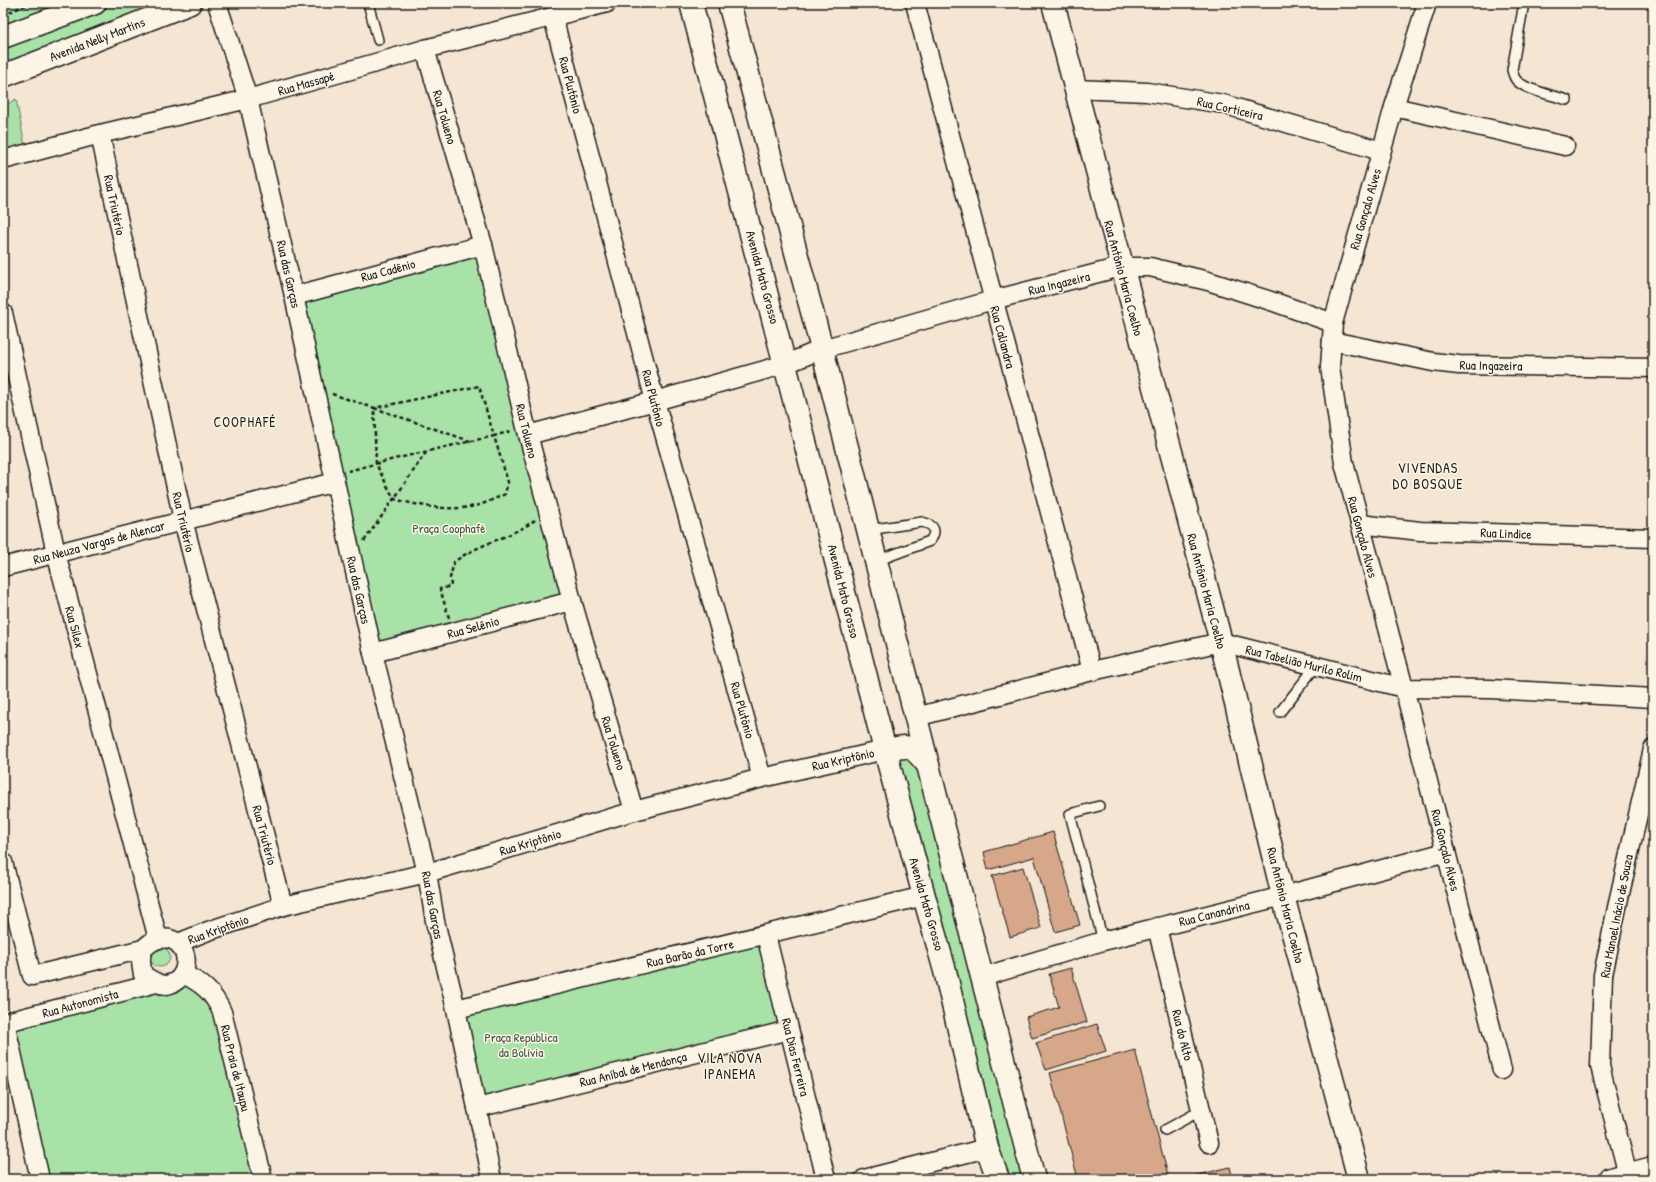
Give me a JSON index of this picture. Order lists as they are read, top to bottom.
{
  "streets": {
    "main road": ["Avenida Nelly Martins", "Avenida Mato Grosso", "Rua Antônio Maria Coelho"],
    "street": [
      "Rua Massapé",
      "Rua Plutônio",
      "Rua Corticeira",
      "Rua Tolueno",
      "Rua Triutério",
      "Rua Gonçalo Alves",
      "Rua Cadênio",
      "Rua das Garças",
      "Rua Ingazeira",
      "Rua Caliandra",
      "Rua Lindice",
      "Rua Neuza Vargas de Alencar",
      "Rua Silex",
      "Rua Selênio",
      "Rua Tabelião Murilo Rolim",
      "Rua Kriptônio",
      "Rua Canandrina",
      "Rua Manoel Inácio de Souza",
      "Rua Barão da Torre",
      "Rua Autonomista",
      "Rua do Alto",
      "Rua Dias Ferreira",
      "Rua Praia de Itaupu",
      "Rua Aníbal de Mendonça"
    ]
  },
  "crossings": [
    ["Rua Massapé", "Rua Plutônio"],
    ["Rua Massapé", "Rua Tolueno"],
    ["Rua Massapé", "Rua Triutério"],
    ["Rua Massapé", "Rua das Garças"],
    ["Rua Plutônio", "Rua Kriptônio"],
    ["Rua Corticeira", "Rua Gonçalo Alves"],
    ["Rua Corticeira", "Rua Antônio Maria Coelho"],
    ["Rua Tolueno", "Rua Cadênio"],
    ["Rua Tolueno", "Rua Selênio"],
    ["Rua Tolueno", "Rua Kriptônio"],
    ["Rua Triutério", "Rua Neuza Vargas de Alencar"],
    ["Rua Triutério", "Rua Kriptônio"],
    ["Rua Gonçalo Alves", "Rua Ingazeira"],
    ["Rua Gonçalo Alves", "Rua Lindice"],
    ["Rua Gonçalo Alves", "Rua Tabelião Murilo Rolim"],
    ["Rua Gonçalo Alves", "Rua Canandrina"],
    ["Rua Cadênio", "Rua das Garças"],
    ["Rua das Garças", "Rua Neuza Vargas de Alencar"],
    ["Rua das Garças", "Rua Selênio"],
    ["Rua das Garças", "Rua Kriptônio"],
    ["Rua das Garças", "Rua Barão da Torre"],
    ["Rua das Garças", "Rua Aníbal de Mendonça"],
    ["Avenida Mato Grosso", "Rua Ingazeira"],
    ["Avenida Mato Grosso", "Rua Kriptônio"],
    ["Avenida Mato Grosso", "Rua Barão da Torre"],
    ["Rua Antônio Maria Coelho", "Rua Ingazeira"],
    ["Rua Antônio Maria Coelho", "Rua Tabelião Murilo Rolim"],
    ["Rua Antônio Maria Coelho", "Rua Canandrina"],
    ["Rua Ingazeira", "Rua Caliandra"],
    ["Rua Caliandra", "Rua Tabelião Murilo Rolim"],
    ["Rua Neuza Vargas de Alencar", "Rua Silex"],
    ["Rua Silex", "Rua Kriptônio"],
    ["Rua Silex", "Rua Autonomista"],
    ["Rua Silex", "Rua Praia de Itaupu"],
    ["Rua Kriptônio", "Rua Autonomista"],
    ["Rua Kriptônio", "Rua Praia de Itaupu"],
    ["Rua Canandrina", "Rua do Alto"],
    ["Rua Barão da Torre", "Rua Dias Ferreira"],
    ["Rua Autonomista", "Rua Praia de Itaupu"],
    ["Rua Dias Ferreira", "Rua Aníbal de Mendonça"]
  ],
  "districts": ["COOPHAFÉ", "VIVENDAS DO BOSQUE", "VILA NOVA IPANEMA"],
  "parks": ["Praça Coophafé", "Praça República da Bolívia"]
}
